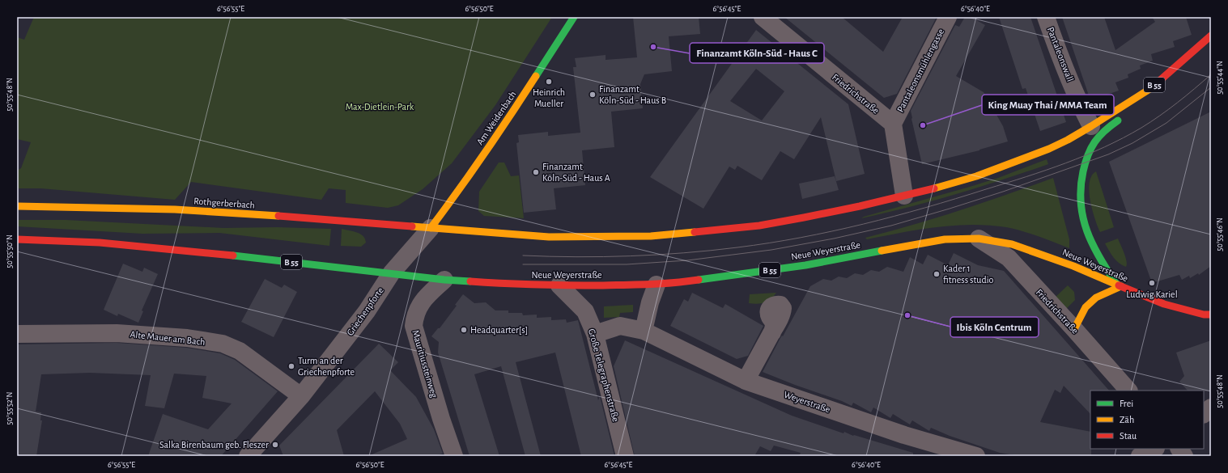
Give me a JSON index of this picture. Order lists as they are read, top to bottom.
{
  "streets": {
    "main road": [
      "B 55",
      "Am Weidenbach",
      "Rothgerberbach",
      "Neue Weyerstraße"
    ],
    "street": [
      "Pantaleonswall",
      "Pantaleonsmühlengasse",
      "Friedrichstraße",
      "Griechenpforte",
      "Alte Mauer am Bach",
      "Mauritiussteinweg",
      "Große Telegraphenstraße",
      "Weyerstraße"
    ]
  },
  "crossings": [
    ["Pantaleonswall", "B 55"],
    ["Pantaleonsmühlengasse", "Friedrichstraße"],
    ["B 55", "Am Weidenbach"],
    ["B 55", "Rothgerberbach"],
    ["B 55", "Neue Weyerstraße"],
    ["B 55", "Griechenpforte"],
    ["Friedrichstraße", "Neue Weyerstraße"],
    ["Am Weidenbach", "Rothgerberbach"],
    ["Am Weidenbach", "Griechenpforte"],
    ["Rothgerberbach", "Griechenpforte"],
    ["Neue Weyerstraße", "Griechenpforte"],
    ["Neue Weyerstraße", "Mauritiussteinweg"],
    ["Neue Weyerstraße", "Große Telegraphenstraße"],
    ["Griechenpforte", "Alte Mauer am Bach"],
    ["Große Telegraphenstraße", "Weyerstraße"]
  ],
  "parks": ["Max-Dietlein-Park"],
  "places": [
    "Finanzamt Köln-Süd - Haus C",
    "Heinrich Mueller",
    "Finanzamt Köln-Süd - Haus B",
    "King Muay Thai / MMA Team",
    "Finanzamt Köln-Süd - Haus A",
    "Kader 1 fitness studio",
    "Ludwig Kariel",
    "Ibis Köln Centrum",
    "Headquarter[s]",
    "Turm an der Griechenpforte",
    "Salka Birenbaum geb. Fleszer"
  ],
  "legend": ["Frei", "Zäh", "Stau"],
  "coordinates": [
    "6°56'55\"E",
    "6°56'50\"E",
    "6°56'45\"E",
    "6°56'40\"E",
    "50°55'44\"N",
    "50°55'48\"N",
    "50°55'46\"N",
    "50°55'50\"N",
    "50°55'52\"N"
  ]
}
